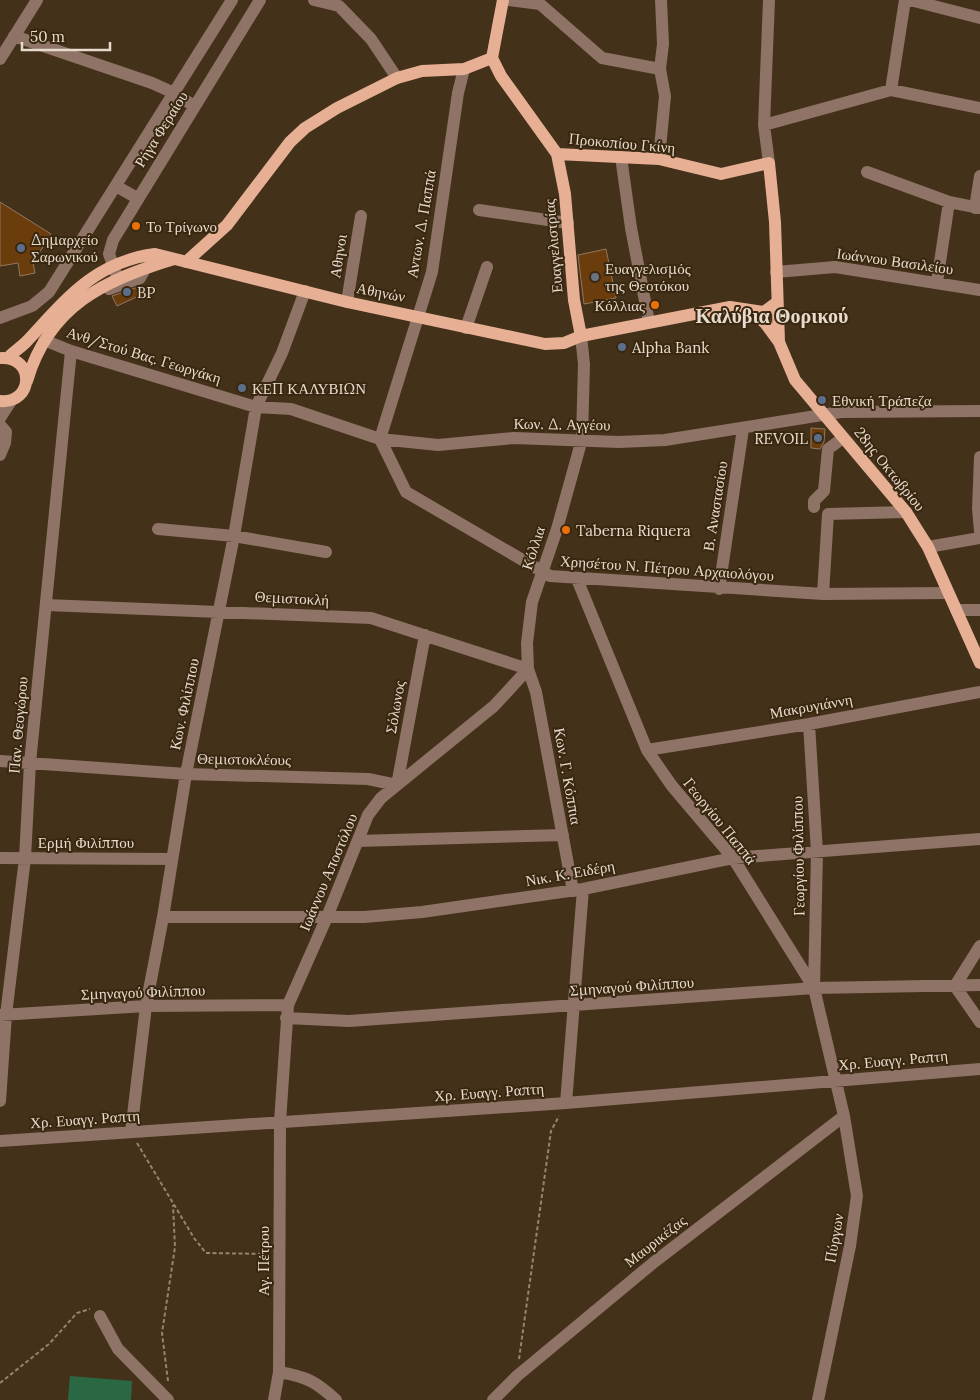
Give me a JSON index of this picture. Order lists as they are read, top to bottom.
{
  "streets": {
    "main road": [
      "Προκοπίου Γκίνη",
      "Ευαγγελιστρίας",
      "Αθηνών",
      "28ης Οκτωβρίου"
    ],
    "street": [
      "Ρήγα Φεραίου",
      "Αντων. Δ. Παππά",
      "Αθηνοι",
      "Ιωάννου Βασιλείου",
      "Ανθ/Στού Βας. Γεωργάκη",
      "Κων. Δ. Αγγέου",
      "Β. Αναστασίου",
      "Κόλλια",
      "Χρησέτου Ν. Πέτρου Αρχαιολόγου",
      "Θεμιστοκλή",
      "Κων. Φιλίππου",
      "Μακρυγιάννη",
      "Σόλωνος",
      "Παν. Θεογώρου",
      "Θεμιστοκλέους",
      "Κων. Γ. Κόππια",
      "Γεωργίου Παππά",
      "Ερμή Φιλίππου",
      "Γεωργίου Φιλίππου",
      "Ιωάννου Αποστόλου",
      "Νικ. Κ. Ειδέρη",
      "Σμηναγού Φιλίππου",
      "Χρ. Ευαγγ. Ραπτη",
      "Πύργων",
      "Μαυρικέζας",
      "Αγ. Πέτρου"
    ]
  },
  "crossings": [
    ["Ρήγα Φεραίου", "Αθηνών"],
    ["Προκοπίου Γκίνη", "Ευαγγελιστρίας"],
    ["Αντων. Δ. Παππά", "Αθηνών"],
    ["Αντων. Δ. Παππά", "Ανθ/Στού Βας. Γεωργάκη"],
    ["Αντων. Δ. Παππά", "Κων. Δ. Αγγέου"],
    ["Αντων. Δ. Παππά", "Χρησέτου Ν. Πέτρου Αρχαιολόγου"],
    ["Ευαγγελιστρίας", "Αθηνών"],
    ["Ευαγγελιστρίας", "Κόλλια"],
    ["Αθηνοι", "Αθηνών"],
    ["Αθηνών", "28ης Οκτωβρίου"],
    ["Αθηνών", "Κόλλια"],
    ["Αθηνών", "Κων. Φιλίππου"],
    ["Ανθ/Στού Βας. Γεωργάκη", "Κων. Δ. Αγγέου"],
    ["Ανθ/Στού Βας. Γεωργάκη", "Χρησέτου Ν. Πέτρου Αρχαιολόγου"],
    ["Ανθ/Στού Βας. Γεωργάκη", "Κων. Φιλίππου"],
    ["Ανθ/Στού Βας. Γεωργάκη", "Παν. Θεογώρου"],
    ["Κων. Δ. Αγγέου", "28ης Οκτωβρίου"],
    ["Κων. Δ. Αγγέου", "Β. Αναστασίου"],
    ["Κων. Δ. Αγγέου", "Κόλλια"],
    ["Κων. Δ. Αγγέου", "Χρησέτου Ν. Πέτρου Αρχαιολόγου"],
    ["28ης Οκτωβρίου", "Χρησέτου Ν. Πέτρου Αρχαιολόγου"],
    ["Β. Αναστασίου", "Χρησέτου Ν. Πέτρου Αρχαιολόγου"],
    ["Κόλλια", "Χρησέτου Ν. Πέτρου Αρχαιολόγου"],
    ["Κόλλια", "Θεμιστοκλή"],
    ["Κόλλια", "Κων. Γ. Κόππια"],
    ["Κόλλια", "Ιωάννου Αποστόλου"],
    ["Χρησέτου Ν. Πέτρου Αρχαιολόγου", "Γεωργίου Παππά"],
    ["Θεμιστοκλή", "Κων. Φιλίππου"],
    ["Θεμιστοκλή", "Σόλωνος"],
    ["Θεμιστοκλή", "Παν. Θεογώρου"],
    ["Θεμιστοκλή", "Κων. Γ. Κόππια"],
    ["Θεμιστοκλή", "Ιωάννου Αποστόλου"],
    ["Κων. Φιλίππου", "Θεμιστοκλέους"],
    ["Κων. Φιλίππου", "Ερμή Φιλίππου"],
    ["Κων. Φιλίππου", "Νικ. Κ. Ειδέρη"],
    ["Κων. Φιλίππου", "Σμηναγού Φιλίππου"],
    ["Κων. Φιλίππου", "Χρ. Ευαγγ. Ραπτη"],
    ["Μακρυγιάννη", "Γεωργίου Παππά"],
    ["Μακρυγιάννη", "Γεωργίου Φιλίππου"],
    ["Σόλωνος", "Θεμιστοκλέους"],
    ["Σόλωνος", "Ιωάννου Αποστόλου"],
    ["Παν. Θεογώρου", "Θεμιστοκλέους"],
    ["Παν. Θεογώρου", "Ερμή Φιλίππου"],
    ["Παν. Θεογώρου", "Σμηναγού Φιλίππου"],
    ["Θεμιστοκλέους", "Ιωάννου Αποστόλου"],
    ["Κων. Γ. Κόππια", "Ιωάννου Αποστόλου"],
    ["Κων. Γ. Κόππια", "Νικ. Κ. Ειδέρη"],
    ["Κων. Γ. Κόππια", "Σμηναγού Φιλίππου"],
    ["Κων. Γ. Κόππια", "Χρ. Ευαγγ. Ραπτη"],
    ["Γεωργίου Παππά", "Γεωργίου Φιλίππου"],
    ["Γεωργίου Παππά", "Νικ. Κ. Ειδέρη"],
    ["Γεωργίου Παππά", "Σμηναγού Φιλίππου"],
    ["Γεωργίου Παππά", "Χρ. Ευαγγ. Ραπτη"],
    ["Γεωργίου Παππά", "Πύργων"],
    ["Γεωργίου Φιλίππου", "Νικ. Κ. Ειδέρη"],
    ["Γεωργίου Φιλίππου", "Σμηναγού Φιλίππου"],
    ["Ιωάννου Αποστόλου", "Νικ. Κ. Ειδέρη"],
    ["Ιωάννου Αποστόλου", "Σμηναγού Φιλίππου"],
    ["Ιωάννου Αποστόλου", "Χρ. Ευαγγ. Ραπτη"],
    ["Ιωάννου Αποστόλου", "Αγ. Πέτρου"],
    ["Χρ. Ευαγγ. Ραπτη", "Πύργων"],
    ["Χρ. Ευαγγ. Ραπτη", "Αγ. Πέτρου"],
    ["Πύργων", "Μαυρικέζας"]
  ],
  "districts": ["Καλύβια Θορικού"],
  "places": [
    "Το Τρίγωνο",
    "Δημαρχείο Σαρωνικού",
    "Ευαγγελισμός της Θεοτόκου",
    "BP",
    "Κόλλιας",
    "Alpha Bank",
    "ΚΕΠ ΚΑΛΥΒΙΩΝ",
    "Εθνική Τράπεζα",
    "REVOIL",
    "Taberna Riquera"
  ],
  "scale_bar": "50 m"
}
